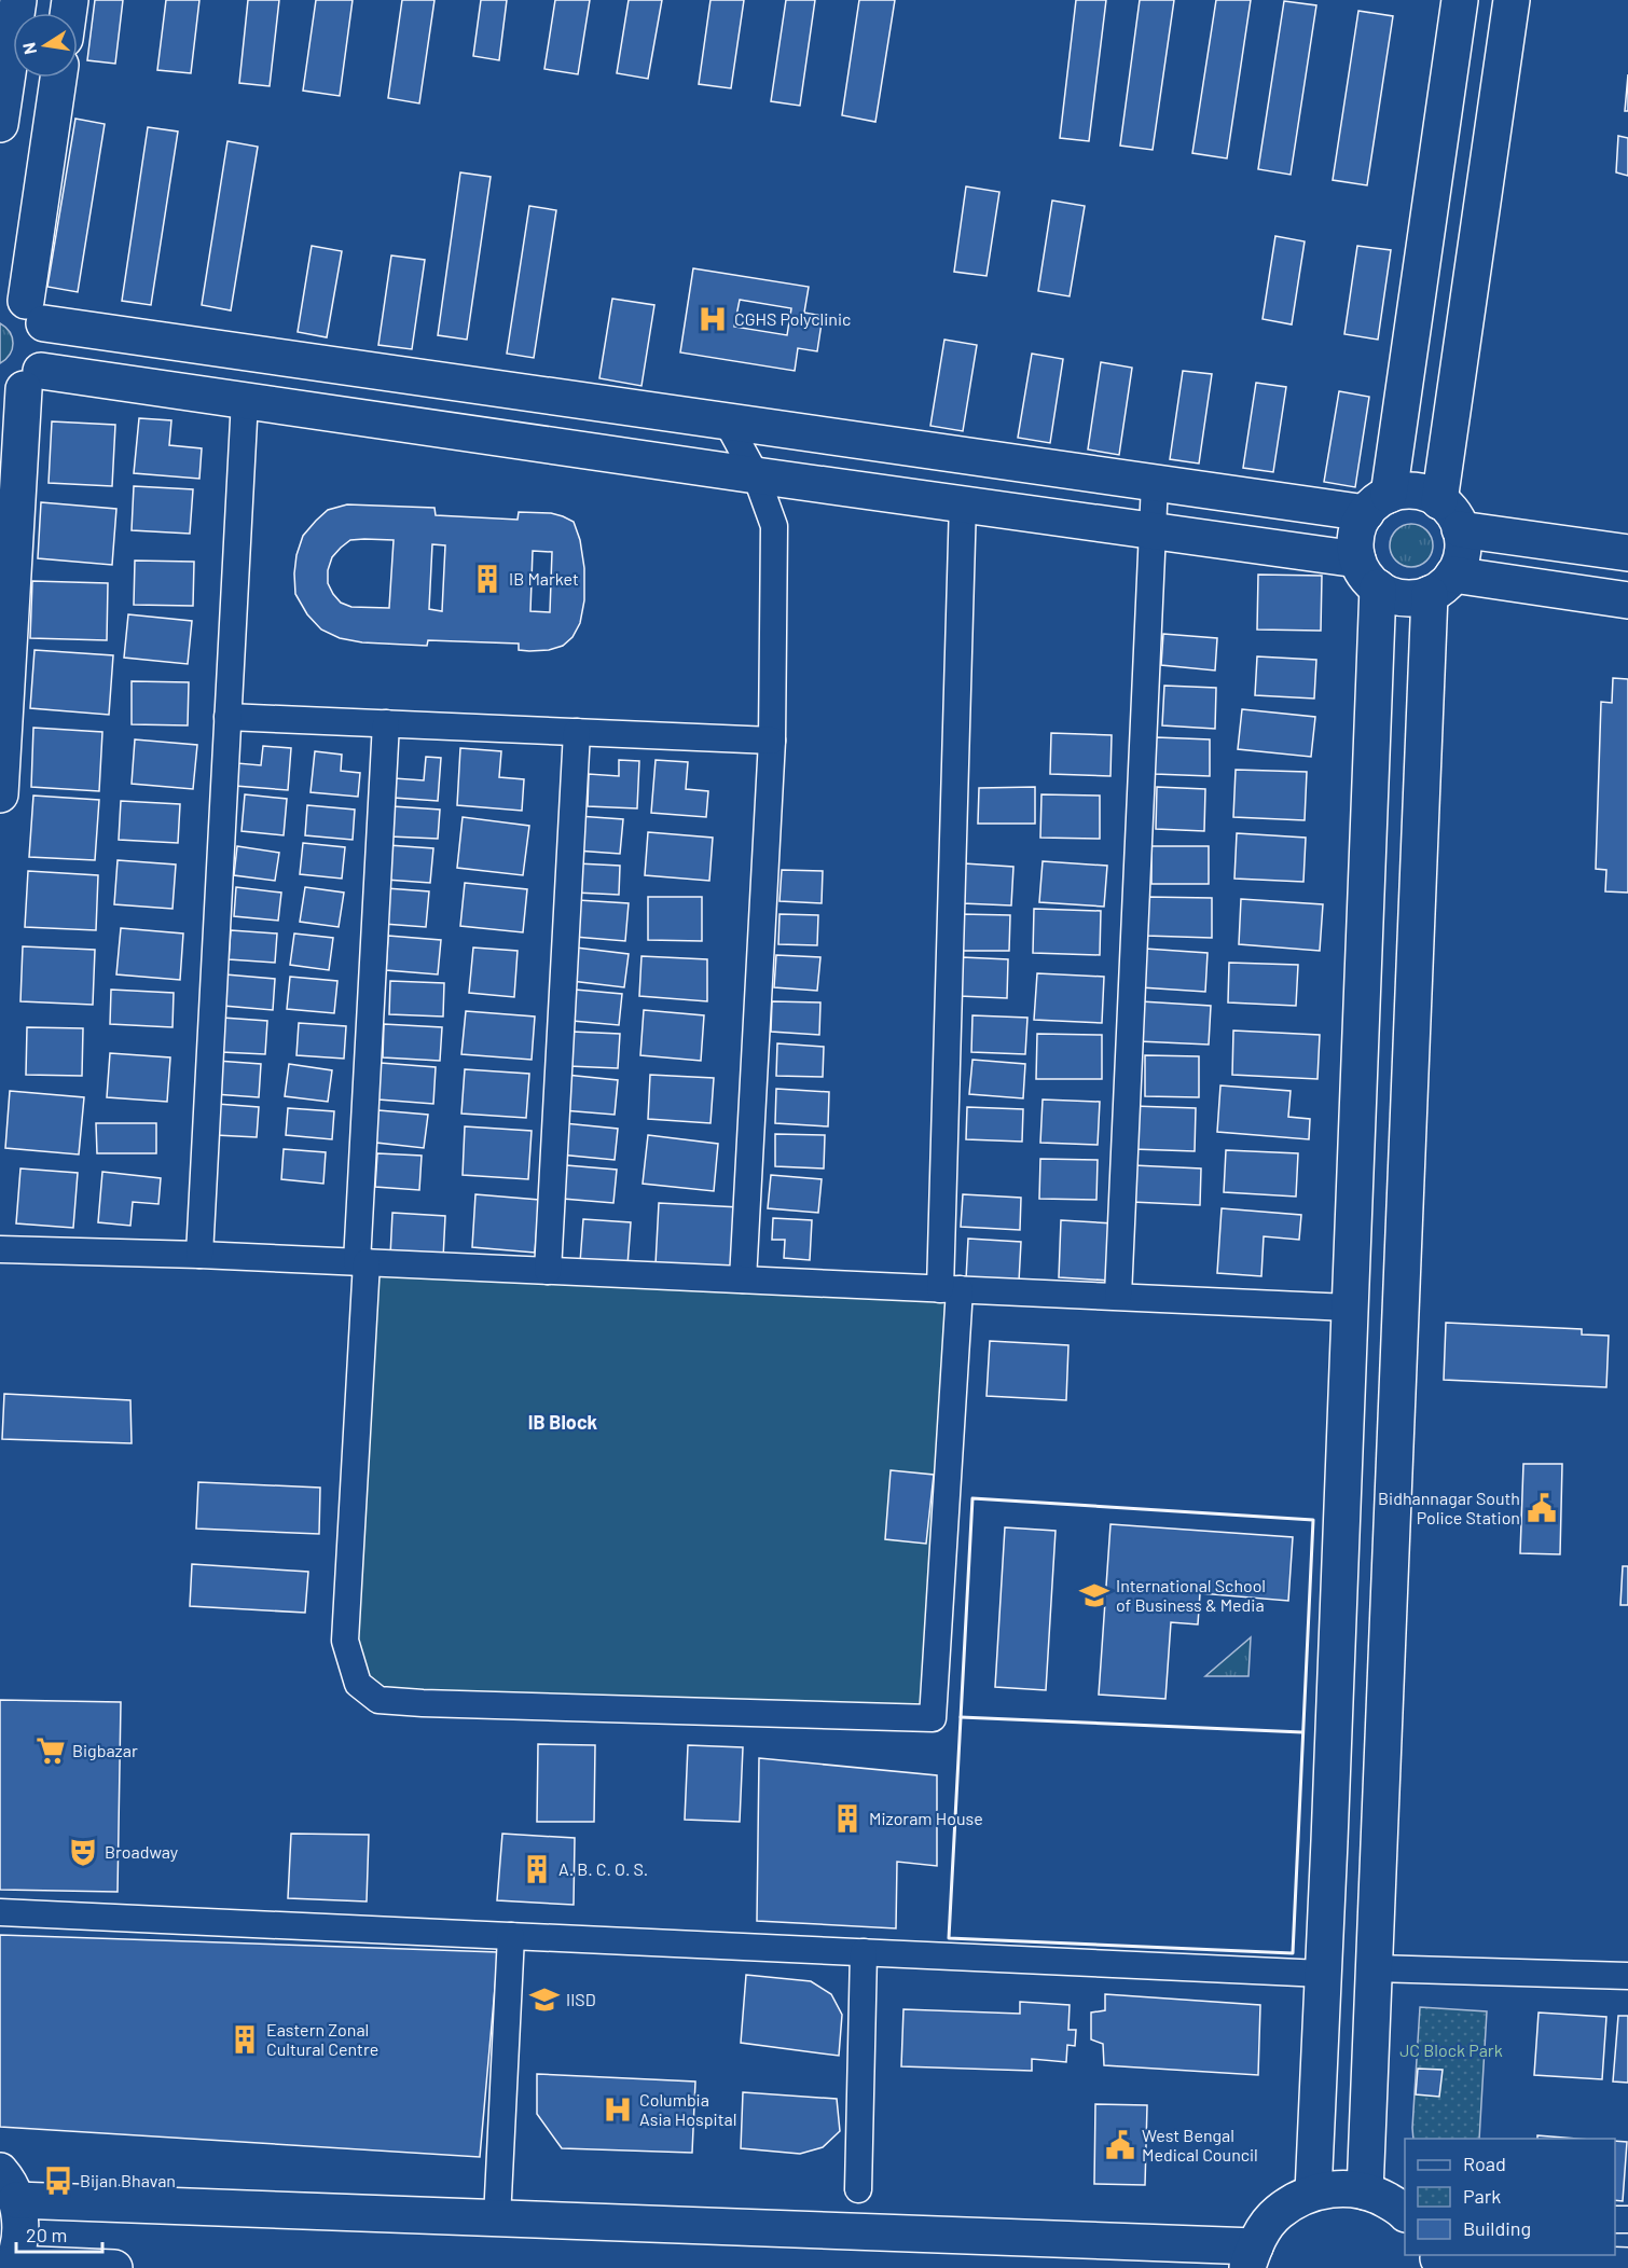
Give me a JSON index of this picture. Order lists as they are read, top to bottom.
{
  "districts": ["IB Block"],
  "parks": ["JC Block Park"],
  "places": {
    "hospital": ["CGHS Polyclinic", "Columbia Asia Hospital"],
    "building": [
      "IB Market",
      "Mizoram House",
      "A. B. C. O. S.",
      "Eastern Zonal Cultural Centre"
    ],
    "public building": ["Bidhannagar South Police Station", "West Bengal Medical Council"],
    "school or university": ["International School of Business & Media", "IISD"],
    "supermarket": ["Bigbazar"],
    "theatre": ["Broadway"],
    "bus stop": ["Bijan Bhavan"]
  },
  "legend": ["Road", "Park", "Building"],
  "scale_bar": "20 m",
  "north": "left"
}
